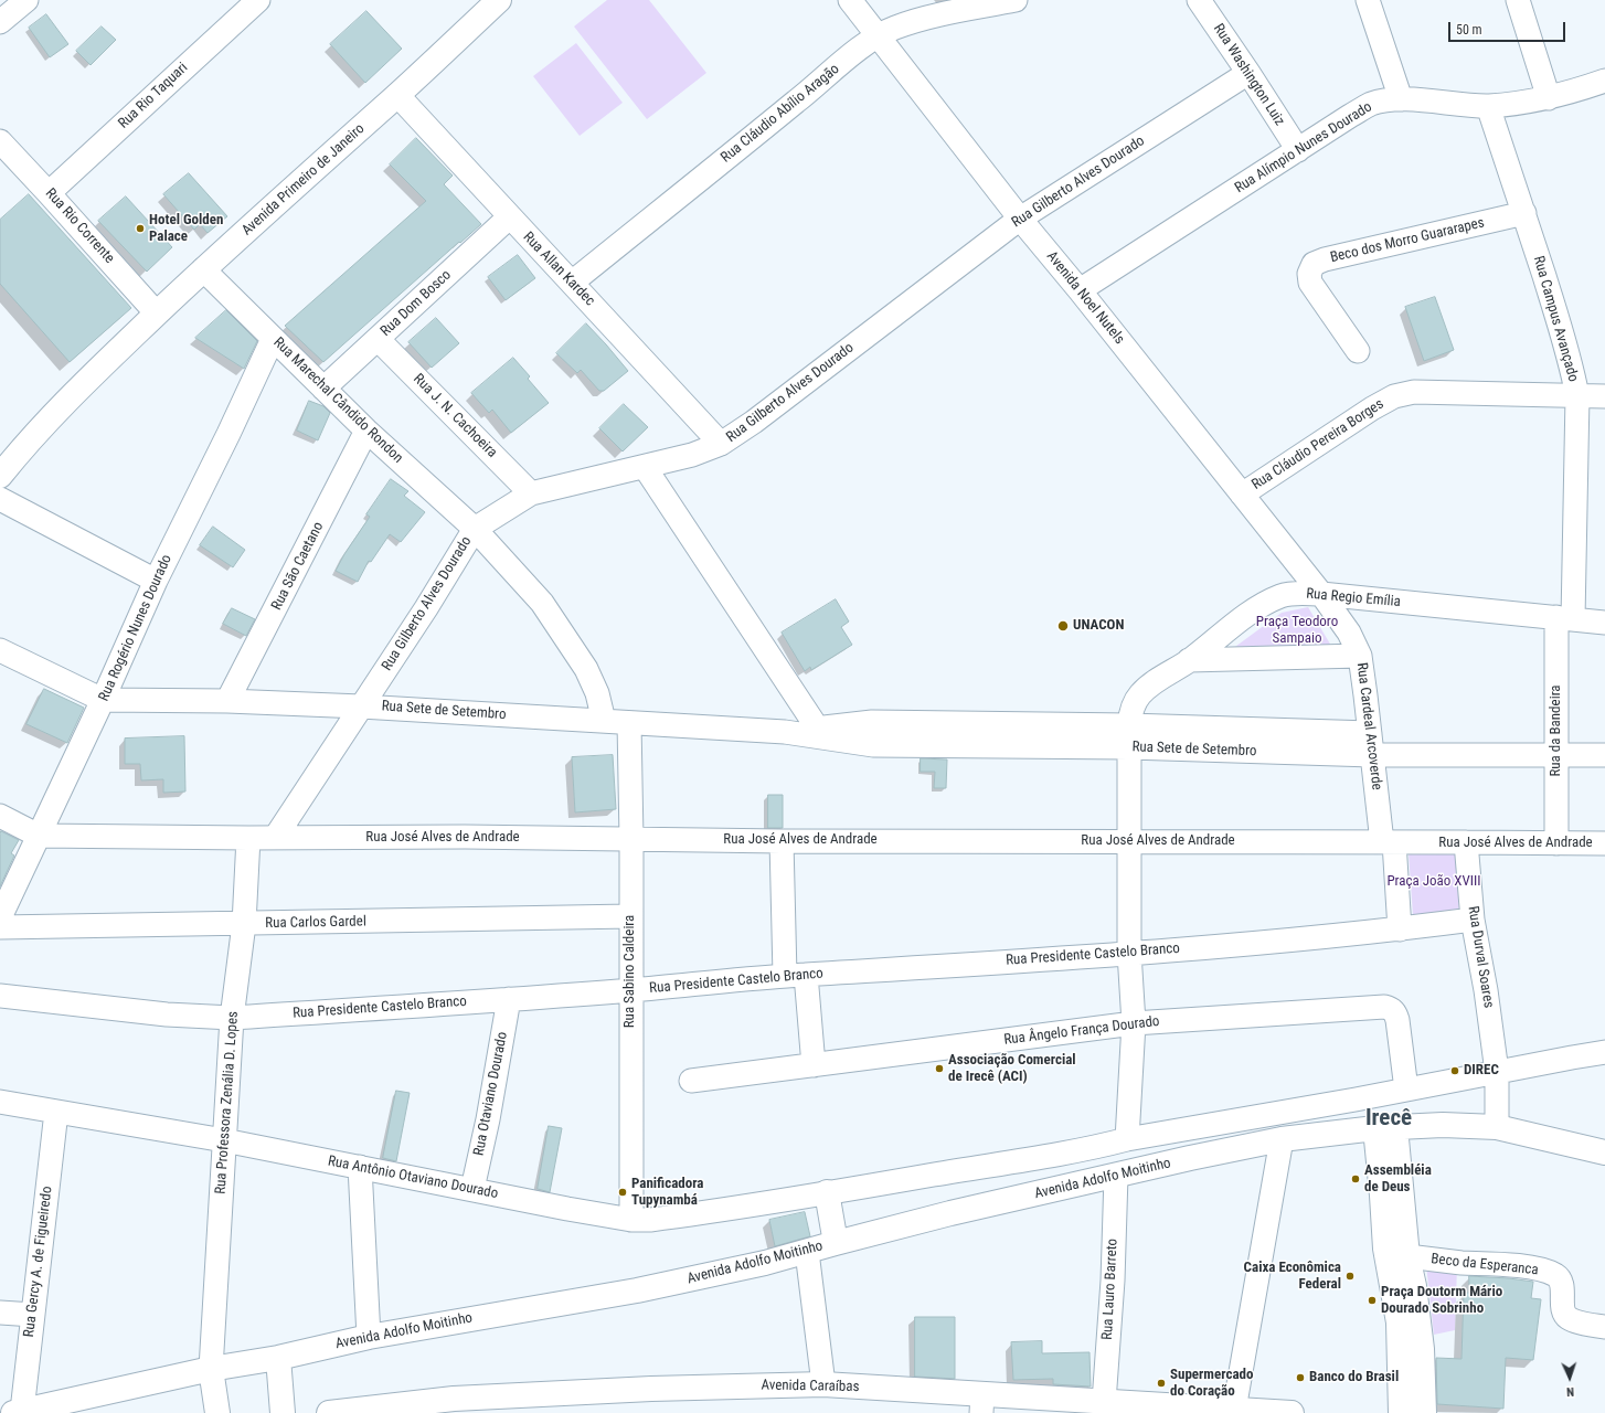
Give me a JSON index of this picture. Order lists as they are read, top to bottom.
{
  "streets": {
    "main road": ["Avenida Primeiro de Janeiro", "Avenida Adolfo Moitinho", "Avenida Caraíbas"],
    "street": [
      "Rua Washington Luiz",
      "Rua Rio Taquari",
      "Rua Cláudio Abílio Aragão",
      "Rua Alímpio Nunes Dourado",
      "Rua Gilberto Alves Dourado",
      "Rua Rio Corrente",
      "Beco dos Morro Guararapes",
      "Rua Allan Kardec",
      "Avenida Noel Nutels",
      "Rua Dom Bosco",
      "Rua Campus Avançado",
      "Rua Marechal Cândido Rondon",
      "Rua J. N. Cachoeira",
      "Rua Cláudio Pereira Borges",
      "Rua São Caetano",
      "Rua Regio Emília",
      "Rua Rogério Nunes Dourado",
      "Rua Sete de Setembro",
      "Rua Cardeal Arcoverde",
      "Rua da Bandeira",
      "Rua José Alves de Andrade",
      "Rua Carlos Gardel",
      "Rua Presidente Castelo Branco",
      "Rua Durval Soares",
      "Rua Sabino Caldeira",
      "Rua Ângelo França Dourado",
      "Rua Otaviano Dourado",
      "Rua Professora Zenália D. Lopes",
      "Rua Antônio Otaviano Dourado",
      "Rua Gercy A. de Figueiredo",
      "Beco da Esperanca",
      "Rua Lauro Barreto"
    ]
  },
  "crossings": [
    ["Rua Washington Luiz", "Rua Alímpio Nunes Dourado"],
    ["Rua Washington Luiz", "Rua Gilberto Alves Dourado"],
    ["Rua Rio Taquari", "Rua Rio Corrente"],
    ["Rua Cláudio Abílio Aragão", "Rua Allan Kardec"],
    ["Rua Cláudio Abílio Aragão", "Avenida Noel Nutels"],
    ["Rua Alímpio Nunes Dourado", "Avenida Noel Nutels"],
    ["Rua Alímpio Nunes Dourado", "Rua Campus Avançado"],
    ["Avenida Primeiro de Janeiro", "Rua Rio Corrente"],
    ["Avenida Primeiro de Janeiro", "Rua Allan Kardec"],
    ["Avenida Primeiro de Janeiro", "Rua Marechal Cândido Rondon"],
    ["Rua Gilberto Alves Dourado", "Rua Allan Kardec"],
    ["Rua Gilberto Alves Dourado", "Avenida Noel Nutels"],
    ["Rua Gilberto Alves Dourado", "Rua Marechal Cândido Rondon"],
    ["Rua Gilberto Alves Dourado", "Rua J. N. Cachoeira"],
    ["Rua Gilberto Alves Dourado", "Rua Sete de Setembro"],
    ["Rua Gilberto Alves Dourado", "Rua José Alves de Andrade"],
    ["Beco dos Morro Guararapes", "Rua Campus Avançado"],
    ["Rua Allan Kardec", "Rua Dom Bosco"],
    ["Avenida Noel Nutels", "Rua Cláudio Pereira Borges"],
    ["Avenida Noel Nutels", "Rua Regio Emília"],
    ["Avenida Noel Nutels", "Rua Cardeal Arcoverde"],
    ["Rua Dom Bosco", "Rua Marechal Cândido Rondon"],
    ["Rua Dom Bosco", "Rua J. N. Cachoeira"],
    ["Rua Campus Avançado", "Rua Cláudio Pereira Borges"],
    ["Rua Campus Avançado", "Rua Regio Emília"],
    ["Rua Campus Avançado", "Rua da Bandeira"],
    ["Rua Marechal Cândido Rondon", "Rua São Caetano"],
    ["Rua Marechal Cândido Rondon", "Rua Rogério Nunes Dourado"],
    ["Rua Marechal Cândido Rondon", "Rua Sete de Setembro"],
    ["Rua São Caetano", "Rua Sete de Setembro"],
    ["Rua Regio Emília", "Rua Sete de Setembro"],
    ["Rua Regio Emília", "Rua Cardeal Arcoverde"],
    ["Rua Regio Emília", "Rua da Bandeira"],
    ["Rua Rogério Nunes Dourado", "Rua Sete de Setembro"],
    ["Rua Rogério Nunes Dourado", "Rua José Alves de Andrade"],
    ["Rua Sete de Setembro", "Rua Cardeal Arcoverde"],
    ["Rua Sete de Setembro", "Rua da Bandeira"],
    ["Rua Sete de Setembro", "Rua Sabino Caldeira"],
    ["Rua Cardeal Arcoverde", "Rua José Alves de Andrade"],
    ["Rua Cardeal Arcoverde", "Rua Presidente Castelo Branco"],
    ["Rua da Bandeira", "Rua José Alves de Andrade"],
    ["Rua José Alves de Andrade", "Rua Durval Soares"],
    ["Rua José Alves de Andrade", "Rua Sabino Caldeira"],
    ["Rua José Alves de Andrade", "Rua Professora Zenália D. Lopes"],
    ["Rua Carlos Gardel", "Rua Sabino Caldeira"],
    ["Rua Carlos Gardel", "Rua Professora Zenália D. Lopes"],
    ["Rua Presidente Castelo Branco", "Rua Durval Soares"],
    ["Rua Presidente Castelo Branco", "Rua Sabino Caldeira"],
    ["Rua Presidente Castelo Branco", "Rua Otaviano Dourado"],
    ["Rua Presidente Castelo Branco", "Rua Professora Zenália D. Lopes"],
    ["Rua Durval Soares", "Avenida Adolfo Moitinho"],
    ["Rua Sabino Caldeira", "Rua Antônio Otaviano Dourado"],
    ["Rua Otaviano Dourado", "Rua Antônio Otaviano Dourado"],
    ["Rua Professora Zenália D. Lopes", "Rua Antônio Otaviano Dourado"],
    ["Rua Professora Zenália D. Lopes", "Avenida Adolfo Moitinho"],
    ["Rua Antônio Otaviano Dourado", "Rua Gercy A. de Figueiredo"],
    ["Avenida Adolfo Moitinho", "Rua Gercy A. de Figueiredo"],
    ["Avenida Adolfo Moitinho", "Rua Lauro Barreto"],
    ["Rua Lauro Barreto", "Avenida Caraíbas"]
  ],
  "districts": ["Irecê"],
  "parks": ["Praça Teodoro Sampaio", "Praça João XVIII"],
  "places": [
    "Hotel Golden Palace",
    "UNACON",
    "Associação Comercial de Irecê (ACI)",
    "DIREC",
    "Assembléia de Deus",
    "Panificadora Tupynambá",
    "Caixa Econômica Federal",
    "Praça Doutorm Mário Dourado Sobrinho",
    "Banco do Brasil",
    "Supermercado do Coração"
  ],
  "scale_bar": "50 m",
  "north": "bottom"
}
